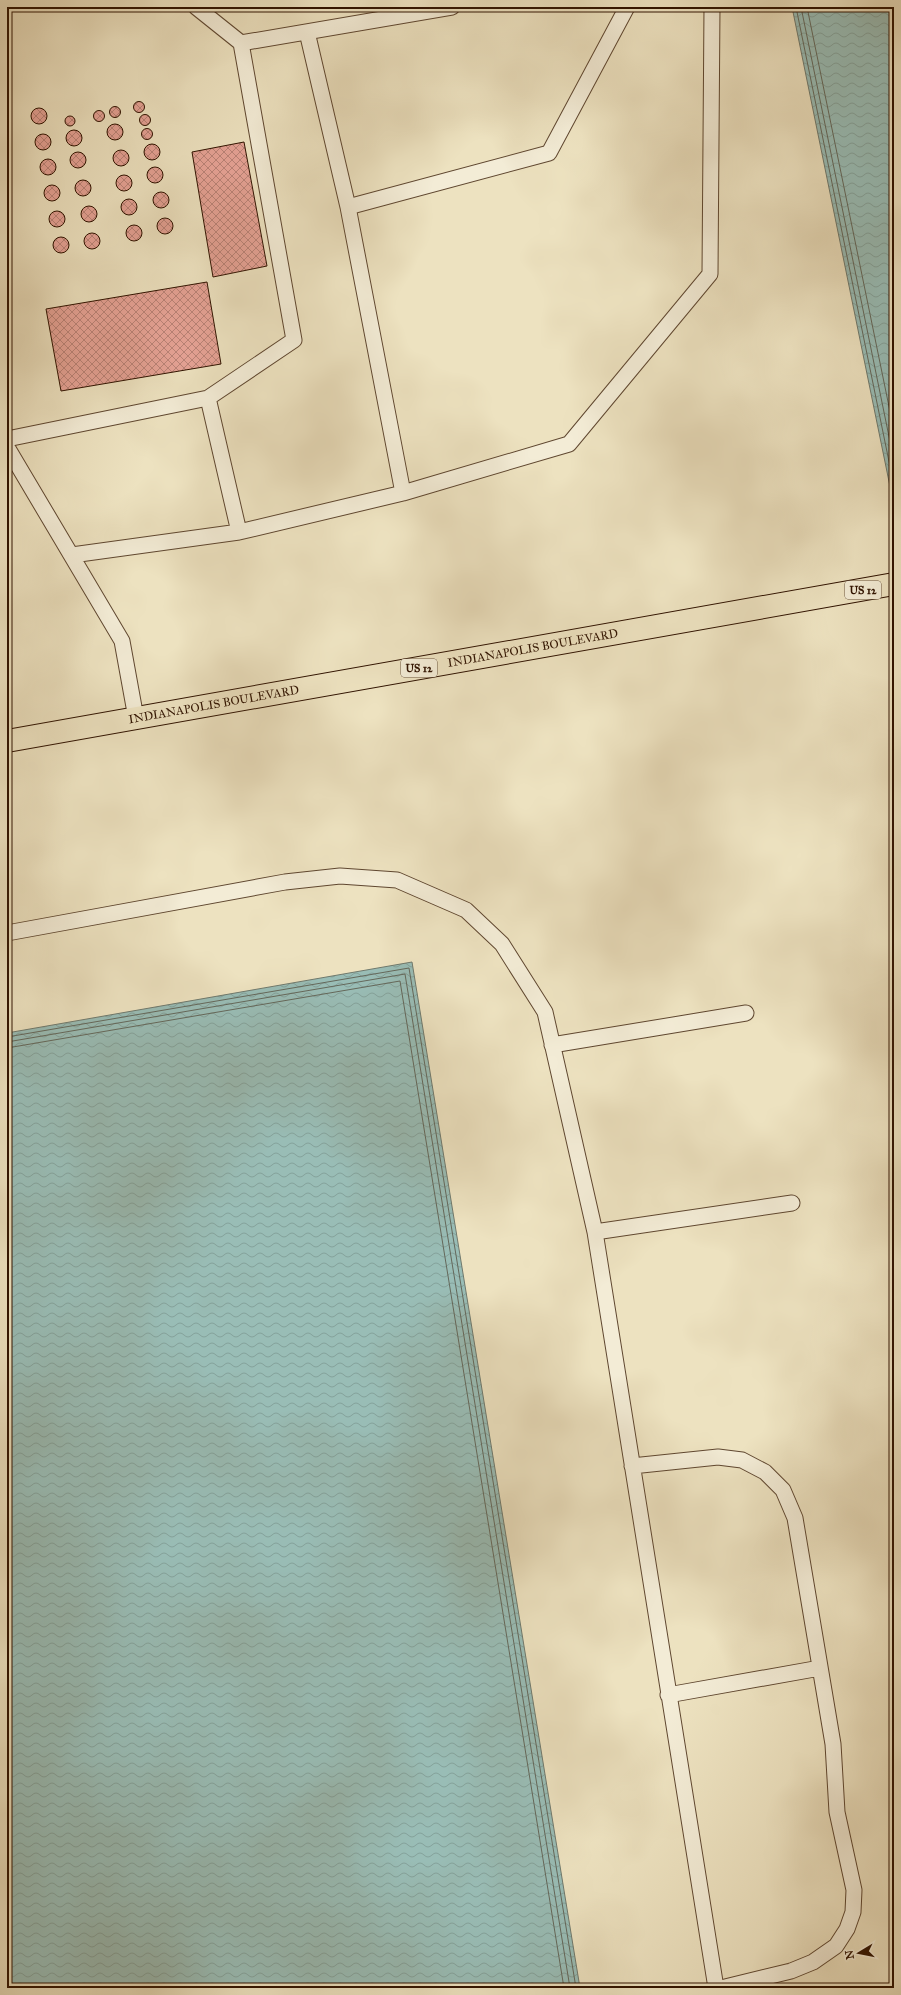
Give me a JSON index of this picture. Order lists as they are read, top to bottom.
{
  "streets": {
    "main road": ["US 12", "INDIANAPOLIS BOULEVARD"]
  },
  "north": "left"
}
